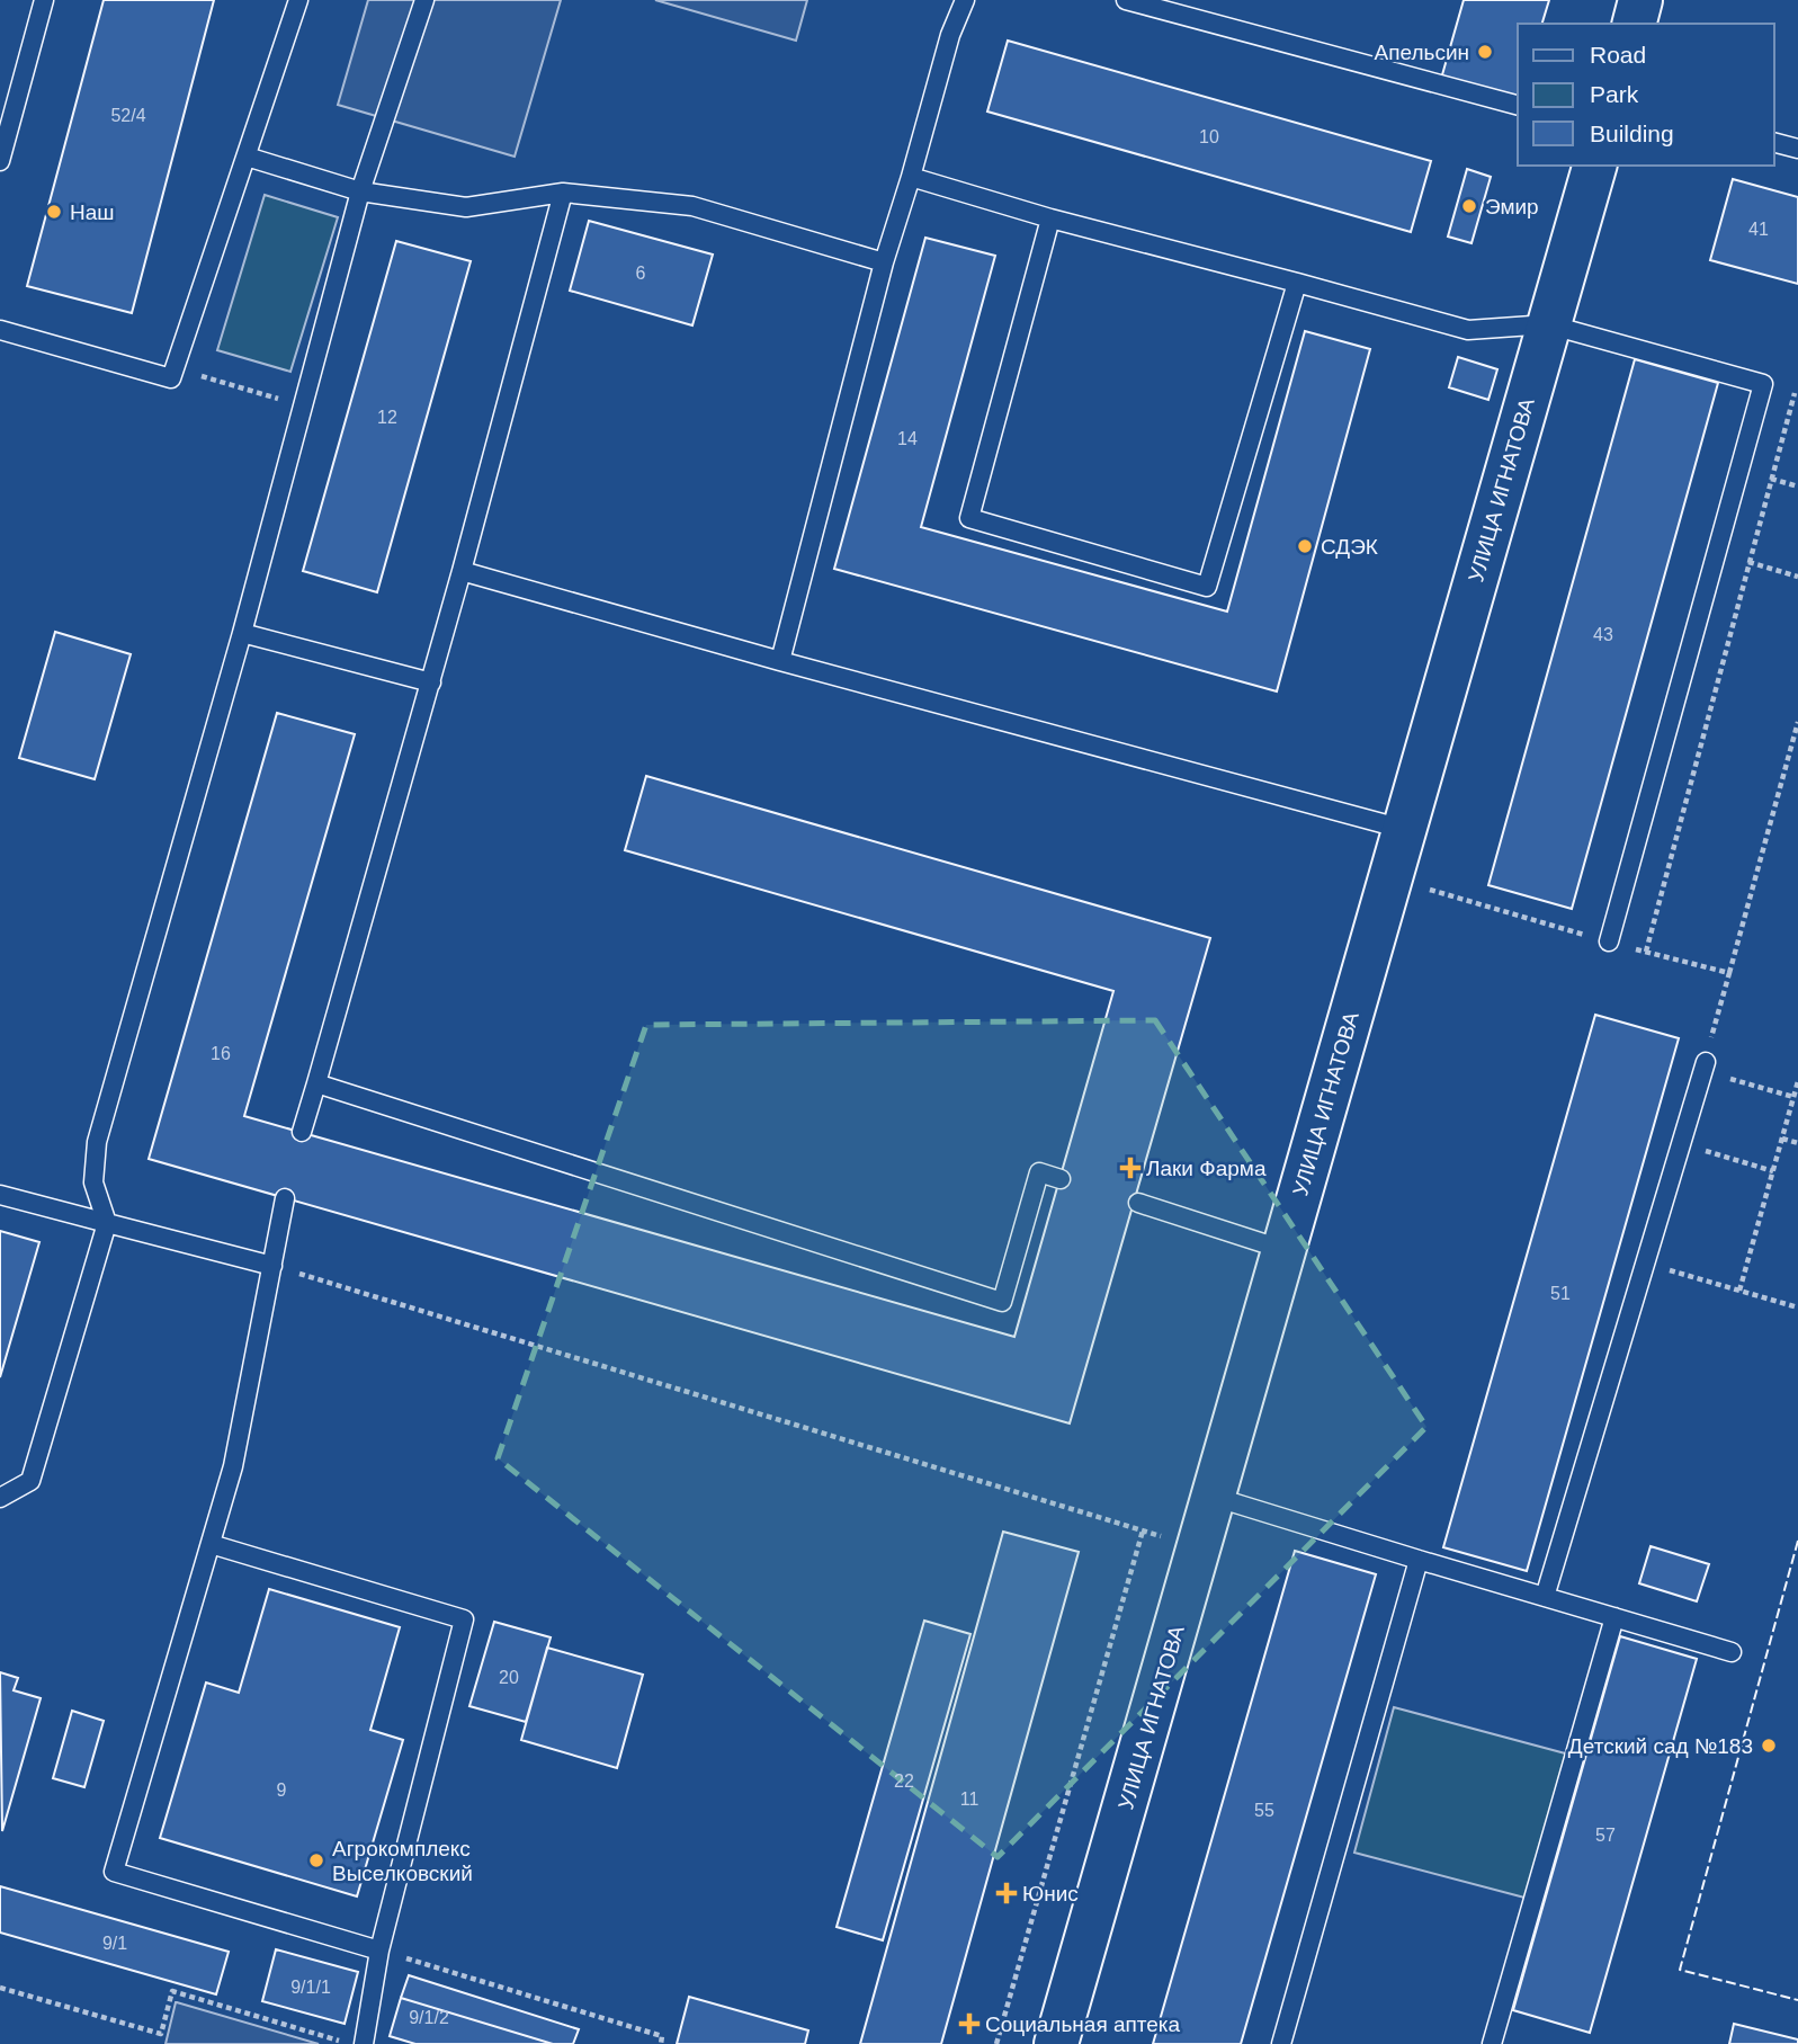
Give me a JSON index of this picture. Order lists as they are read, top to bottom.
{
  "streets": {
    "street": ["УЛИЦА ИГНАТОВА"]
  },
  "places": {
    "other": [
      "Апельсин",
      "Эмир",
      "Наш",
      "СДЭК",
      "Детский сад №183",
      "Агрокомплекс Выселковский"
    ],
    "health": ["Лаки Фарма", "Юнис", "Социальная аптека"]
  },
  "house_numbers": [
    "52/4",
    "10",
    "41",
    "6",
    "12",
    "14",
    "43",
    "16",
    "51",
    "20",
    "22",
    "9",
    "11",
    "55",
    "57",
    "9/1",
    "9/1/1",
    "9/1/2"
  ],
  "legend": ["Road", "Park", "Building"]
}
